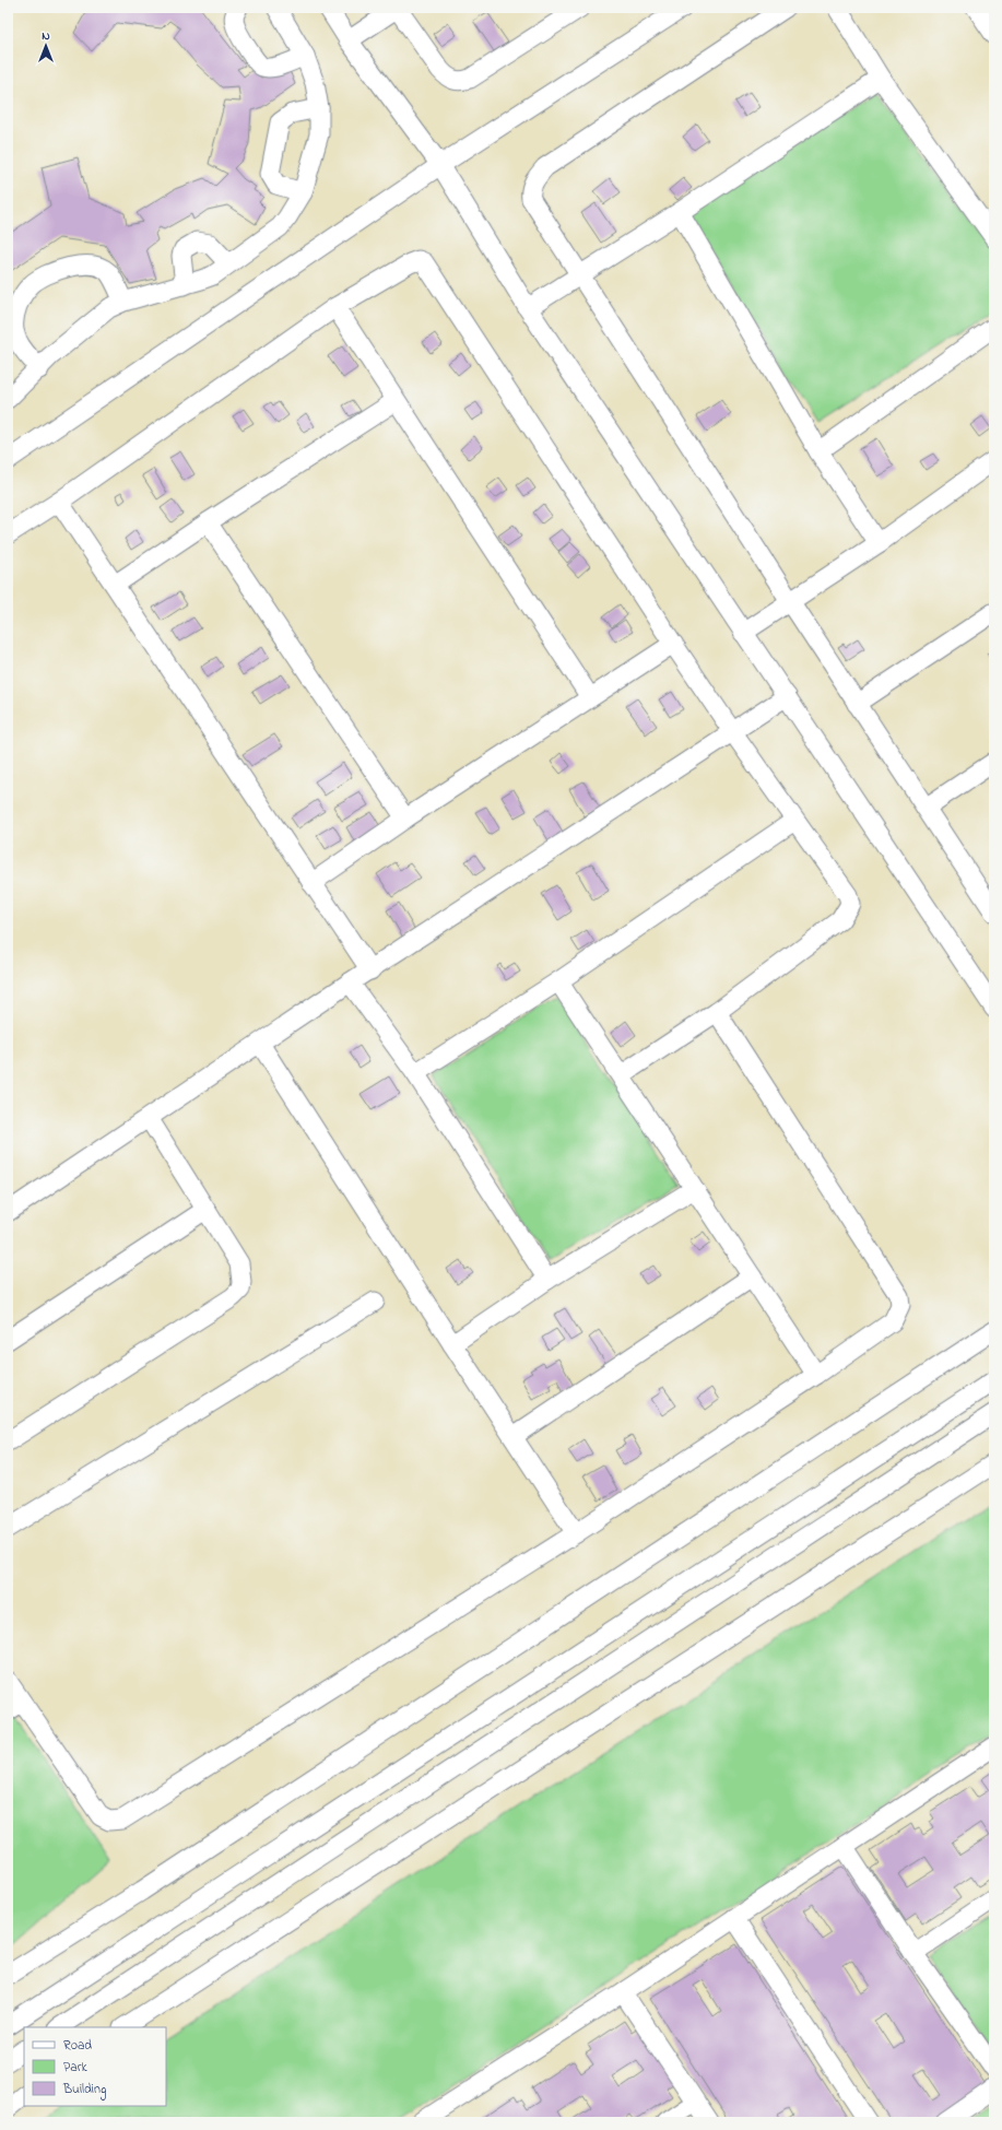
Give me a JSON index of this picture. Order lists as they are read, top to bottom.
{
  "legend": ["Road", "Park", "Building"],
  "north": "top"
}
